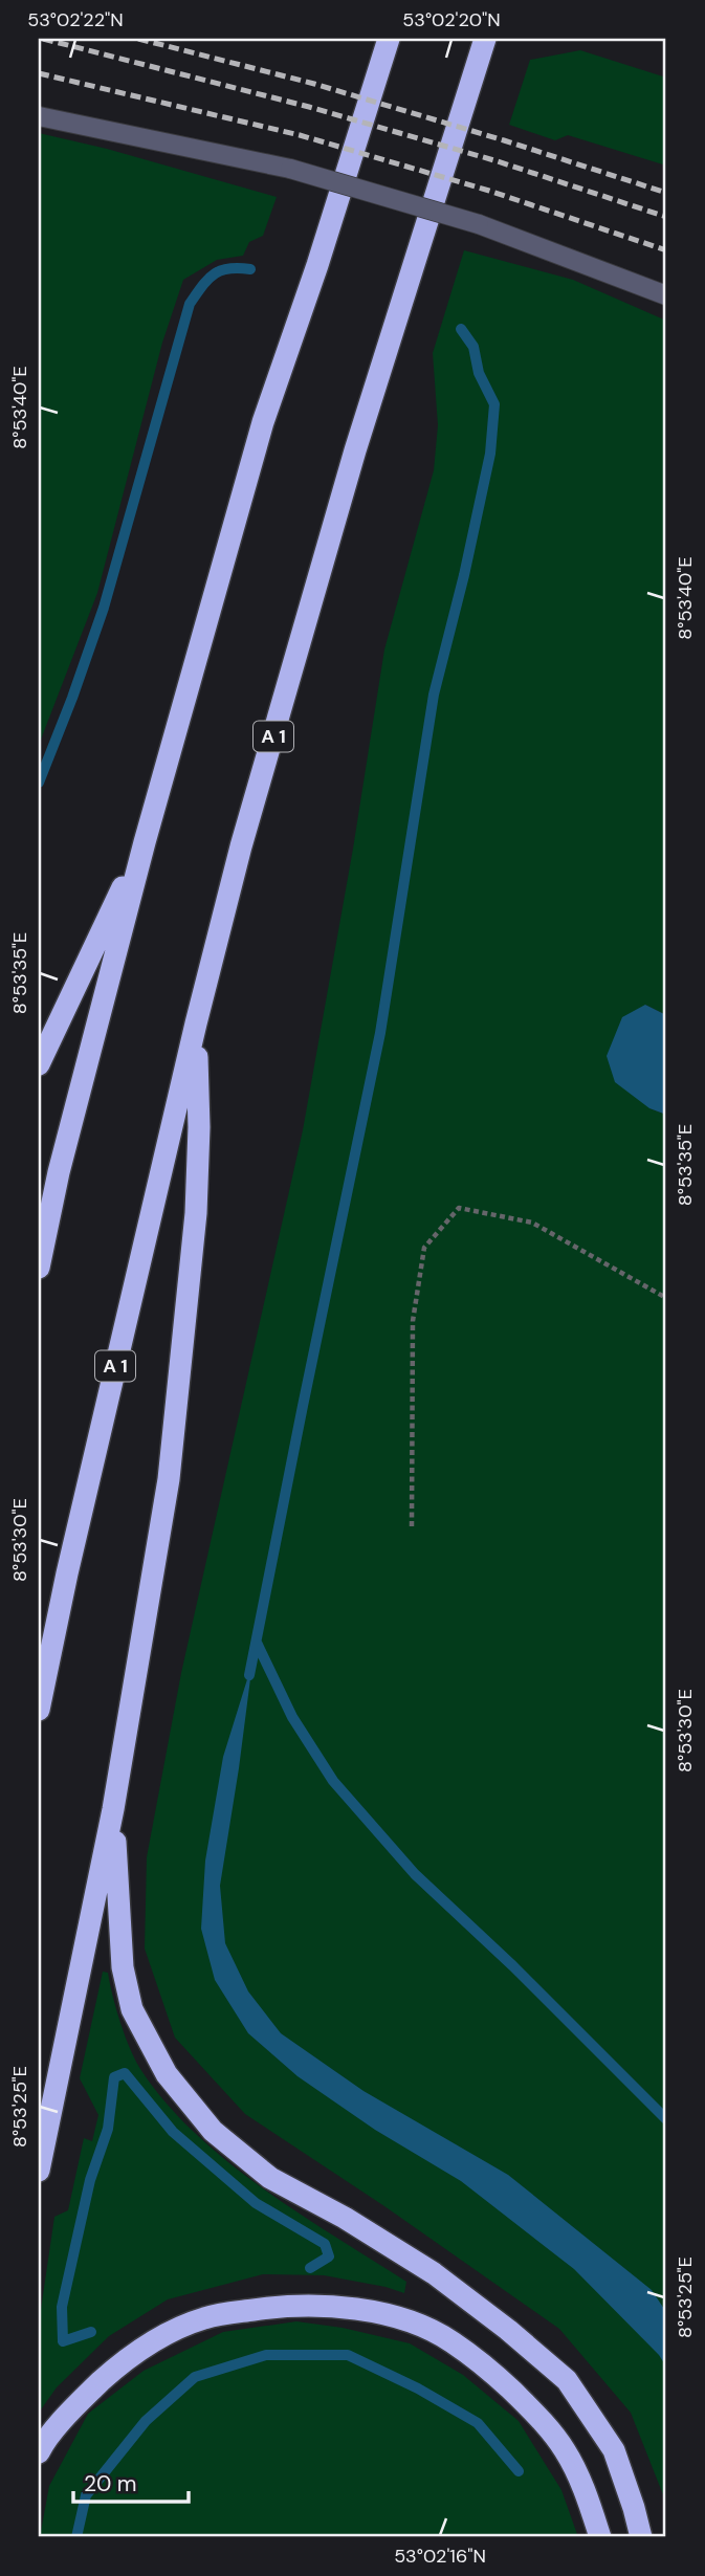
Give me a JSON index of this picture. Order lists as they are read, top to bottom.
{
  "streets": {
    "highway": ["A 1"]
  },
  "scale_bar": "20 m",
  "coordinates": [
    "53°02'22\"N",
    "53°02'20\"N",
    "8°53'40\"E",
    "8°53'35\"E",
    "8°53'30\"E",
    "8°53'25\"E",
    "53°02'16\"N"
  ]
}
